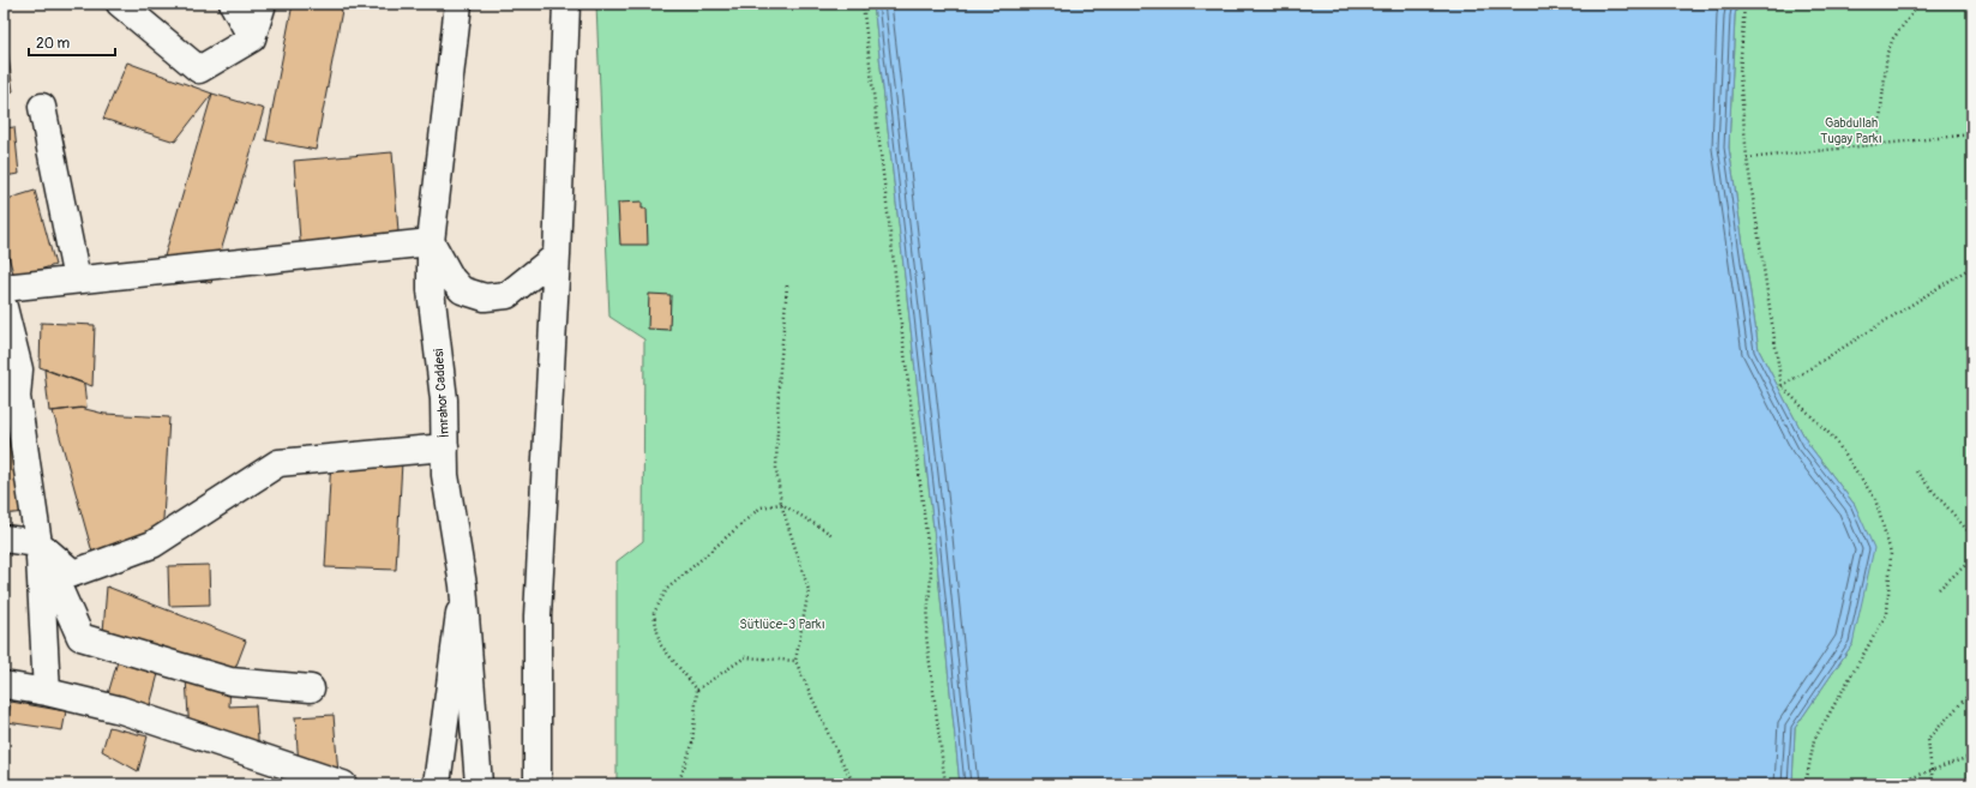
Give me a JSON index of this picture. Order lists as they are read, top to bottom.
{
  "streets": {
    "street": ["İmrahor Caddesi"]
  },
  "parks": ["Gabdullah Tugay Parkı", "Sütlüce-3 Parkı"],
  "scale_bar": "20 m"
}
